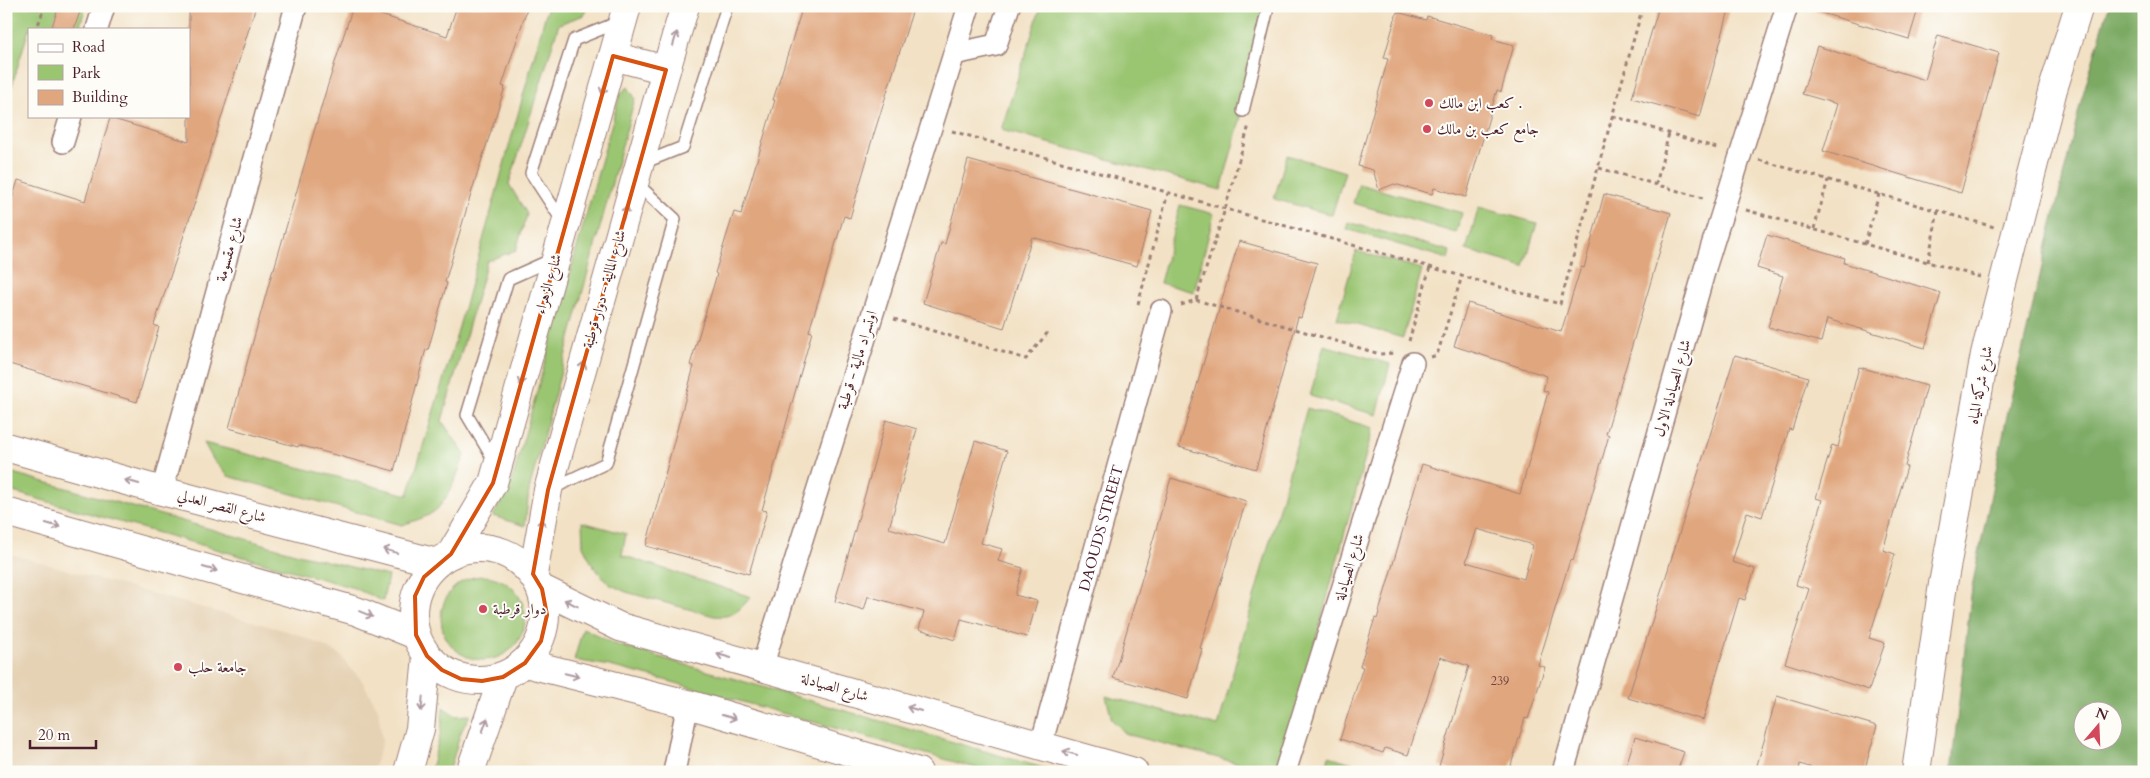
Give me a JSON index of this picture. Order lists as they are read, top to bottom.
{
  "streets": {
    "street": [
      "شارع مقسومة",
      "شارع الزهراء",
      "شارع المالية - دوار قرطبة",
      "اوتسراد مالية - قرطبة",
      "شارع شركة المياه",
      "شارع الصيادلة الاول",
      "شارع القصر العدلي",
      "DAOUDS STREET",
      "شارع الصيادلة"
    ]
  },
  "crossings": [
    ["شارع مقسومة", "شارع القصر العدلي"],
    ["شارع الزهراء", "شارع المالية - دوار قرطبة"],
    ["شارع الزهراء", "شارع القصر العدلي"],
    ["شارع الزهراء", "شارع الصيادلة"],
    ["شارع المالية - دوار قرطبة", "شارع القصر العدلي"],
    ["شارع المالية - دوار قرطبة", "شارع الصيادلة"],
    ["اوتسراد مالية - قرطبة", "شارع الصيادلة"],
    ["شارع القصر العدلي", "شارع الصيادلة"],
    ["DAOUDS STREET", "شارع الصيادلة"]
  ],
  "one_way": ["شارع الزهراء", "شارع المالية - دوار قرطبة"],
  "places": [
    "كعب ابن مالك .",
    "جامع كعب بن مالك",
    "دوار قرطبة",
    "جامعة حلب"
  ],
  "house_numbers": ["239"],
  "legend": ["Road", "Park", "Building"],
  "scale_bar": "20 m",
  "north": "top"
}
